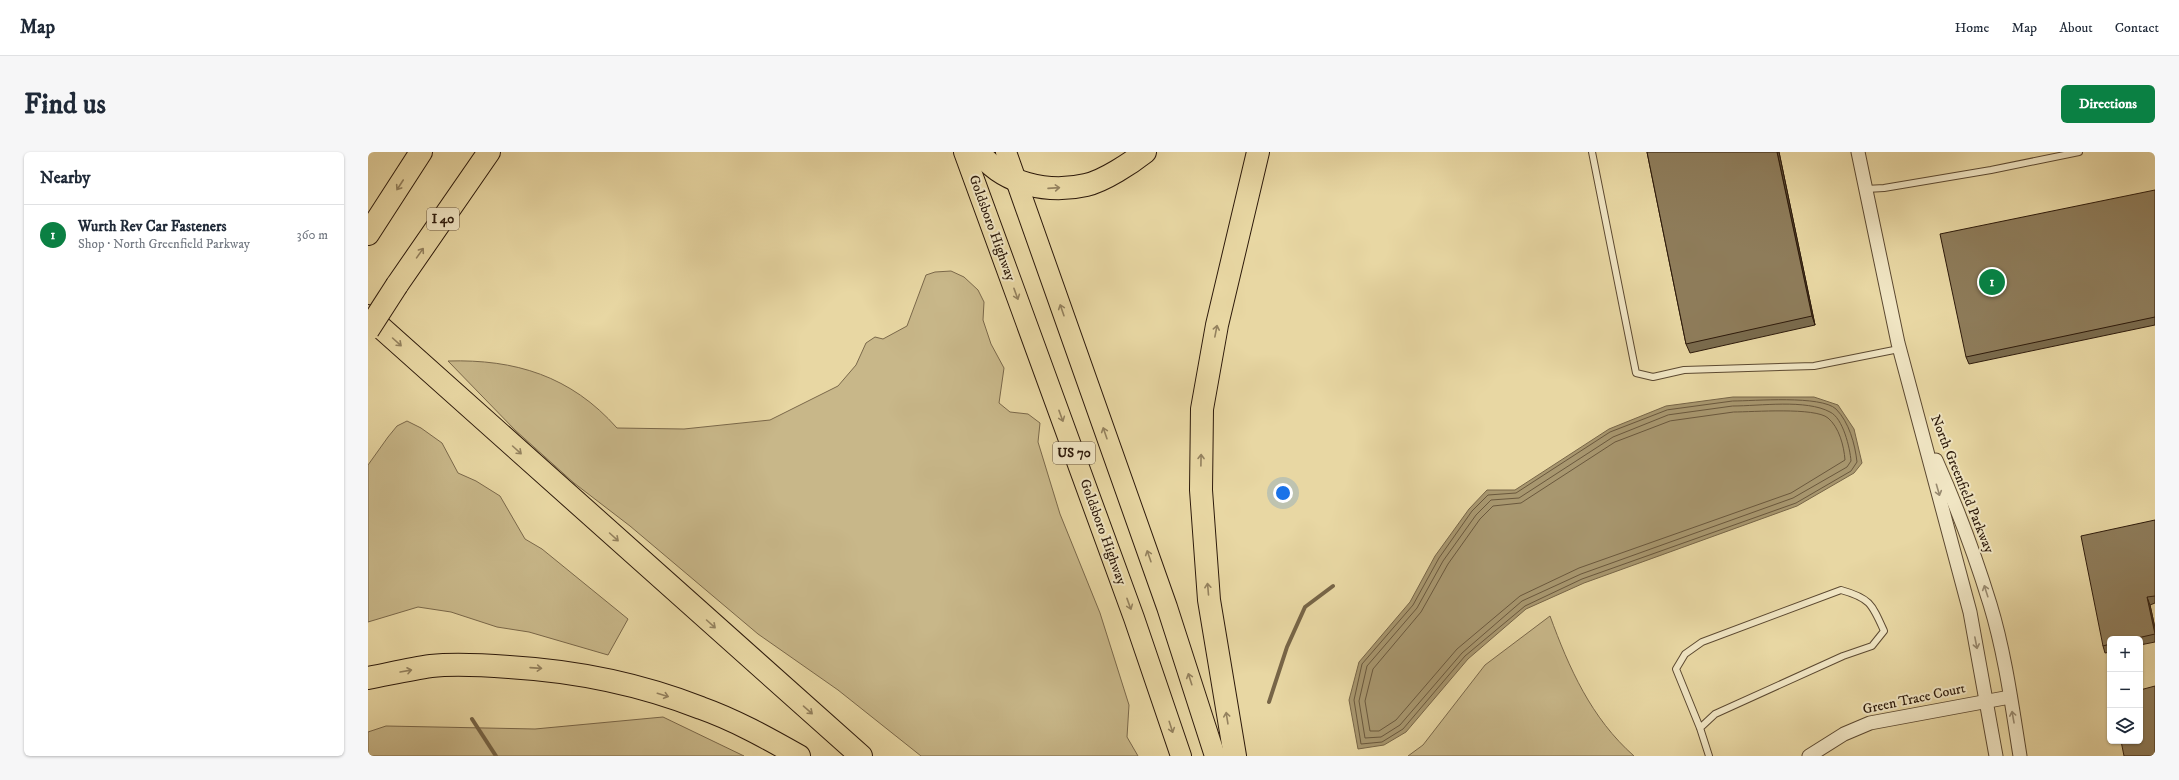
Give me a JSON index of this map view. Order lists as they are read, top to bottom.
{
  "streets": {
    "highway": ["I 40"],
    "main road": ["Goldsboro Highway", "US 70"],
    "street": ["North Greenfield Parkway", "Green Trace Court"]
  },
  "crossings": [
    ["North Greenfield Parkway", "Green Trace Court"]
  ],
  "page": {
    "header": "Map",
    "nav": [
      "Home",
      "Map",
      "About",
      "Contact"
    ],
    "buttons": "Directions",
    "title": "Find us",
    "heading": "Nearby",
    "list": [
      {
        "mark": "1",
        "name": "Wurth Rev Car Fasteners",
        "note": "Shop · North Greenfield Parkway",
        "value": "360 m"
      }
    ],
    "pins": "1",
    "map_buttons": ["+", "−"]
  }
}
